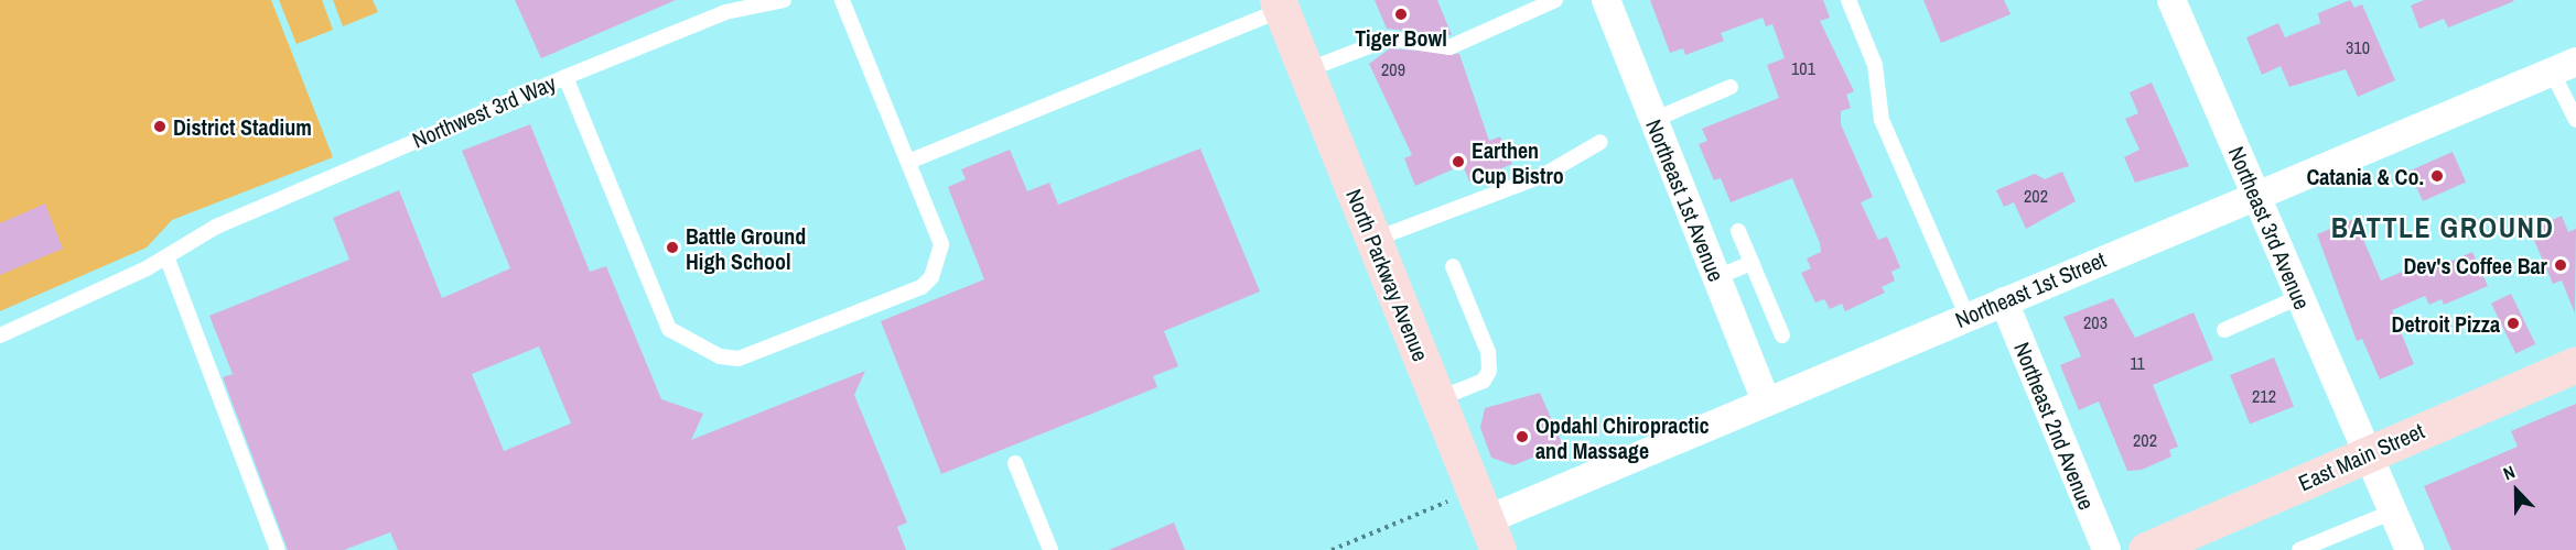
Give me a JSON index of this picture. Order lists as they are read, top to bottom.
{
  "streets": {
    "street": [
      "Northeast 1st Avenue",
      "Northeast 3rd Avenue",
      "North Parkway Avenue",
      "Northeast 1st Street",
      "Northeast 2nd Avenue",
      "East Main Street"
    ],
    "lane": ["Northwest 3rd Way"]
  },
  "crossings": [
    ["Northeast 1st Avenue", "Northeast 1st Street"],
    ["Northeast 3rd Avenue", "Northeast 1st Street"],
    ["Northeast 3rd Avenue", "East Main Street"],
    ["North Parkway Avenue", "Northeast 1st Street"],
    ["Northeast 1st Street", "Northeast 2nd Avenue"]
  ],
  "districts": ["BATTLE GROUND"],
  "places": [
    "Tiger Bowl",
    "District Stadium",
    "Earthen Cup Bistro",
    "Catania & Co.",
    "Battle Ground High School",
    "Dev's Coffee Bar",
    "Detroit Pizza",
    "Opdahl Chiropractic and Massage"
  ],
  "house_numbers": [
    "310",
    "101",
    "209",
    "202",
    "203",
    "11",
    "212",
    "202"
  ],
  "north": "top"
}
